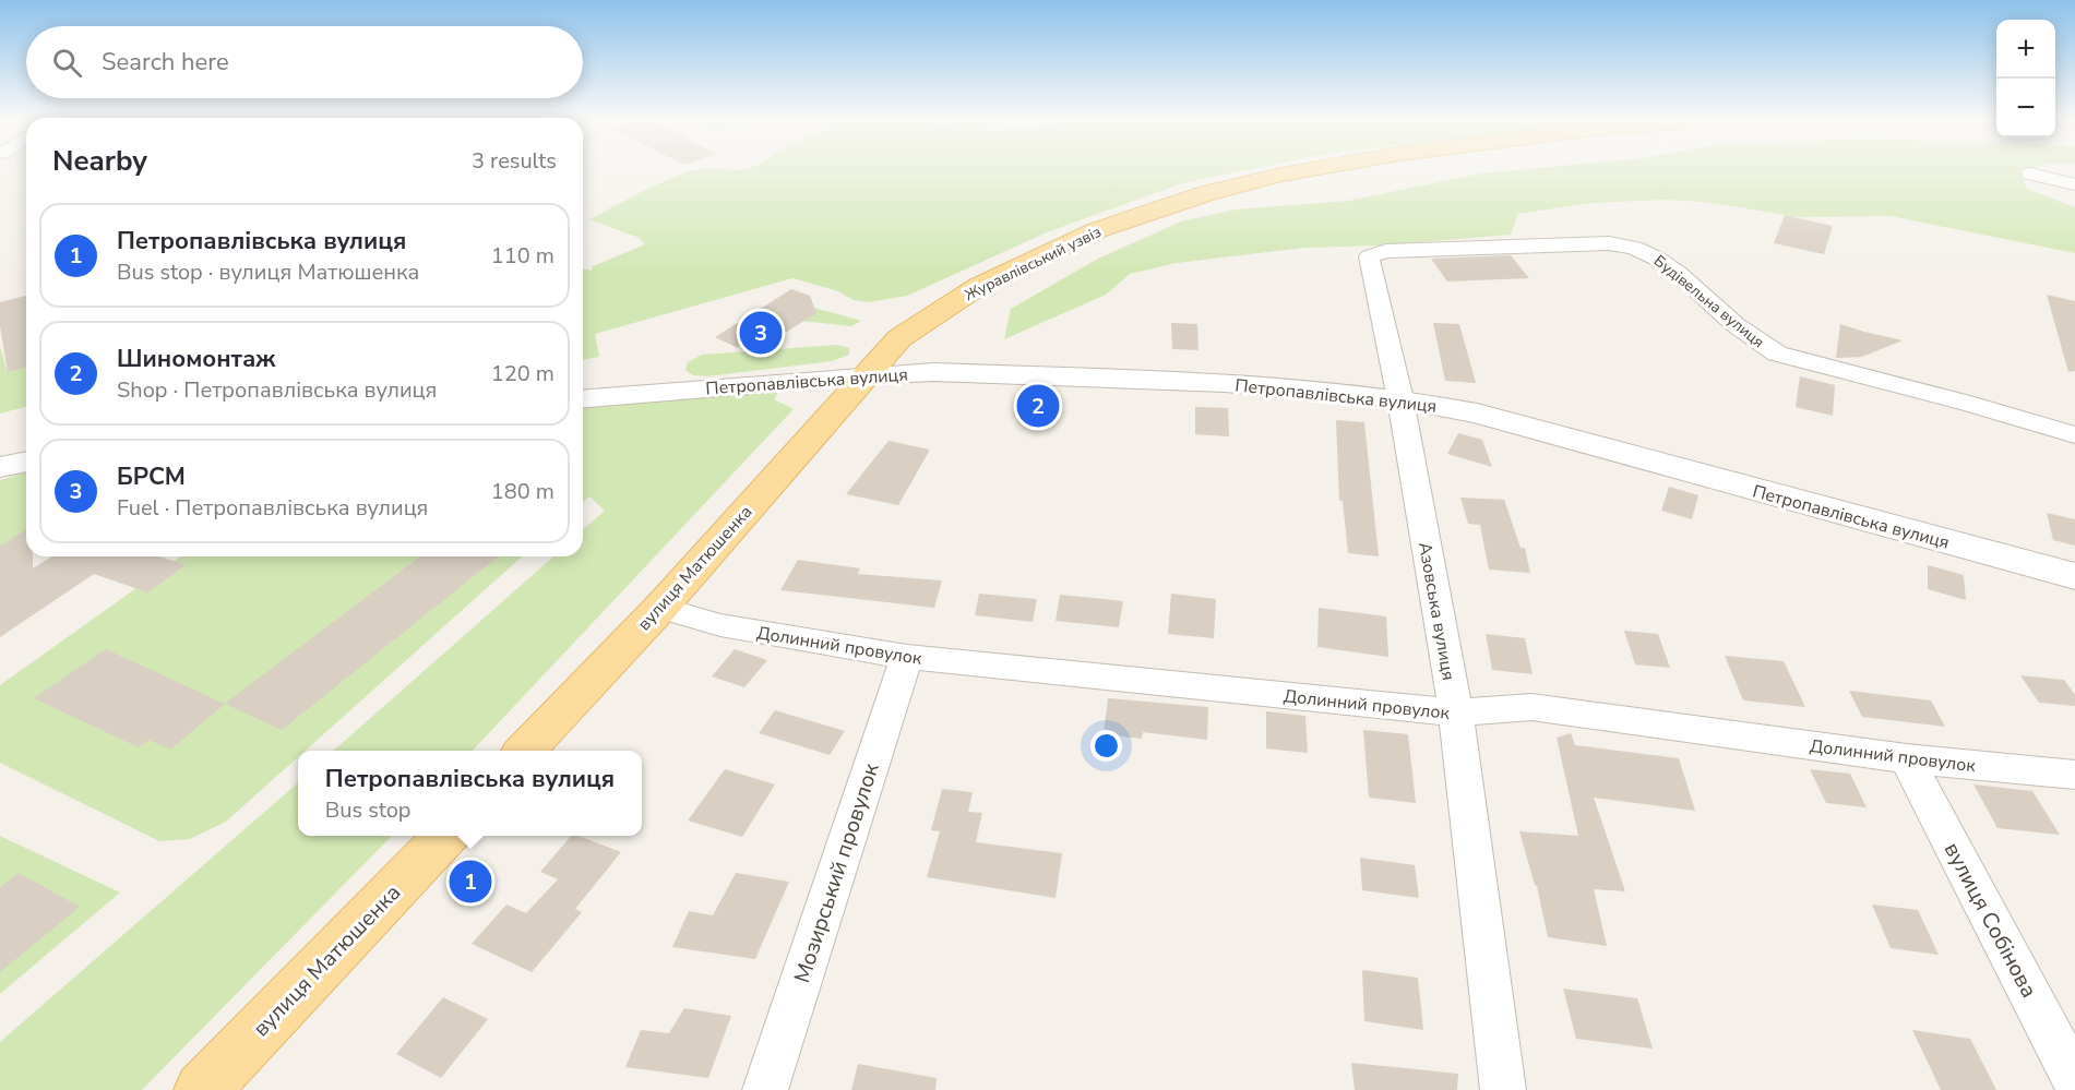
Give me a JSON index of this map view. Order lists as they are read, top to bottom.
{
  "streets": {
    "main road": ["Журавлівський узвіз", "вулиця Матюшенка"],
    "street": [
      "Будівельна вулиця",
      "Петропавлівська вулиця",
      "Азовська вулиця",
      "Долинний провулок",
      "Мозирський провулок",
      "вулиця Собінова"
    ]
  },
  "crossings": [
    ["Журавлівський узвіз", "Петропавлівська вулиця"],
    ["Журавлівський узвіз", "вулиця Матюшенка"],
    ["Будівельна вулиця", "Азовська вулиця"],
    ["Петропавлівська вулиця", "вулиця Матюшенка"],
    ["Петропавлівська вулиця", "Азовська вулиця"],
    ["вулиця Матюшенка", "Долинний провулок"],
    ["Азовська вулиця", "Долинний провулок"],
    ["Долинний провулок", "Мозирський провулок"],
    ["Долинний провулок", "вулиця Собінова"]
  ],
  "page": {
    "map_buttons": ["+", "−"],
    "search": "Search here",
    "heading": ["Nearby", "3 results"],
    "list": [
      {
        "mark": "1",
        "name": "Петропавлівська вулиця",
        "note": "Bus stop · вулиця Матюшенка",
        "value": "110 m"
      },
      {
        "mark": "2",
        "name": "Шиномонтаж",
        "note": "Shop · Петропавлівська вулиця",
        "value": "120 m"
      },
      {
        "mark": "3",
        "name": "БРСМ",
        "note": "Fuel · Петропавлівська вулиця",
        "value": "180 m"
      }
    ],
    "pins": ["3", "2", "1"],
    "popup": ["Петропавлівська вулиця", "Bus stop"]
  }
}
